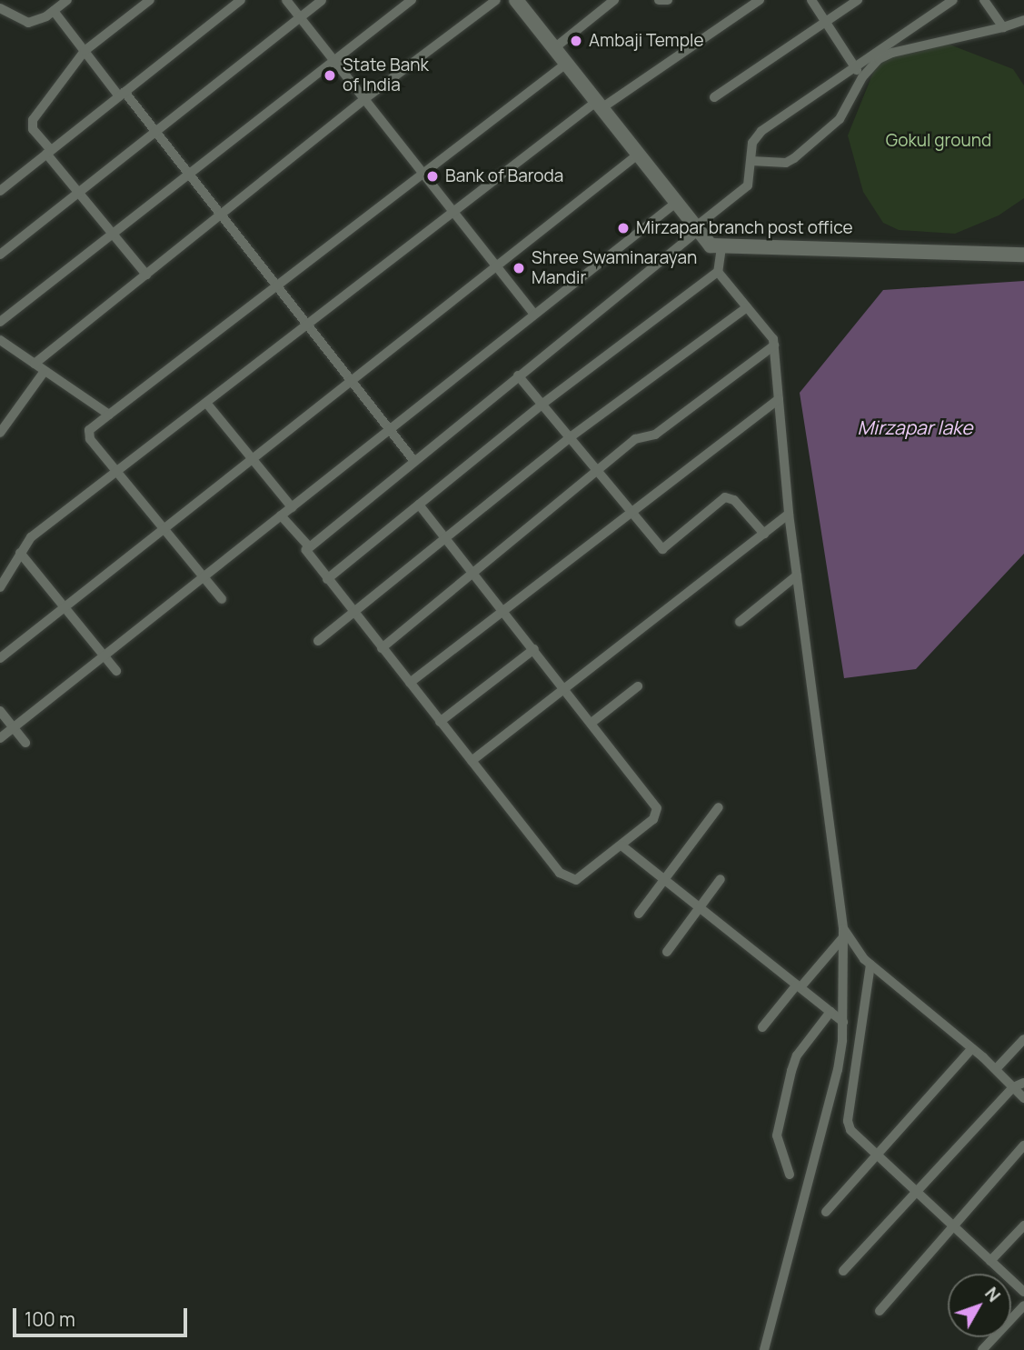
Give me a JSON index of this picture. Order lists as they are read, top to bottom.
{
  "water": ["Mirzapar lake"],
  "parks": ["Gokul ground"],
  "places": [
    "Ambaji Temple",
    "State Bank of India",
    "Bank of Baroda",
    "Mirzapar branch post office",
    "Shree Swaminarayan Mandir"
  ],
  "scale_bar": "100 m",
  "north": "top right"
}
